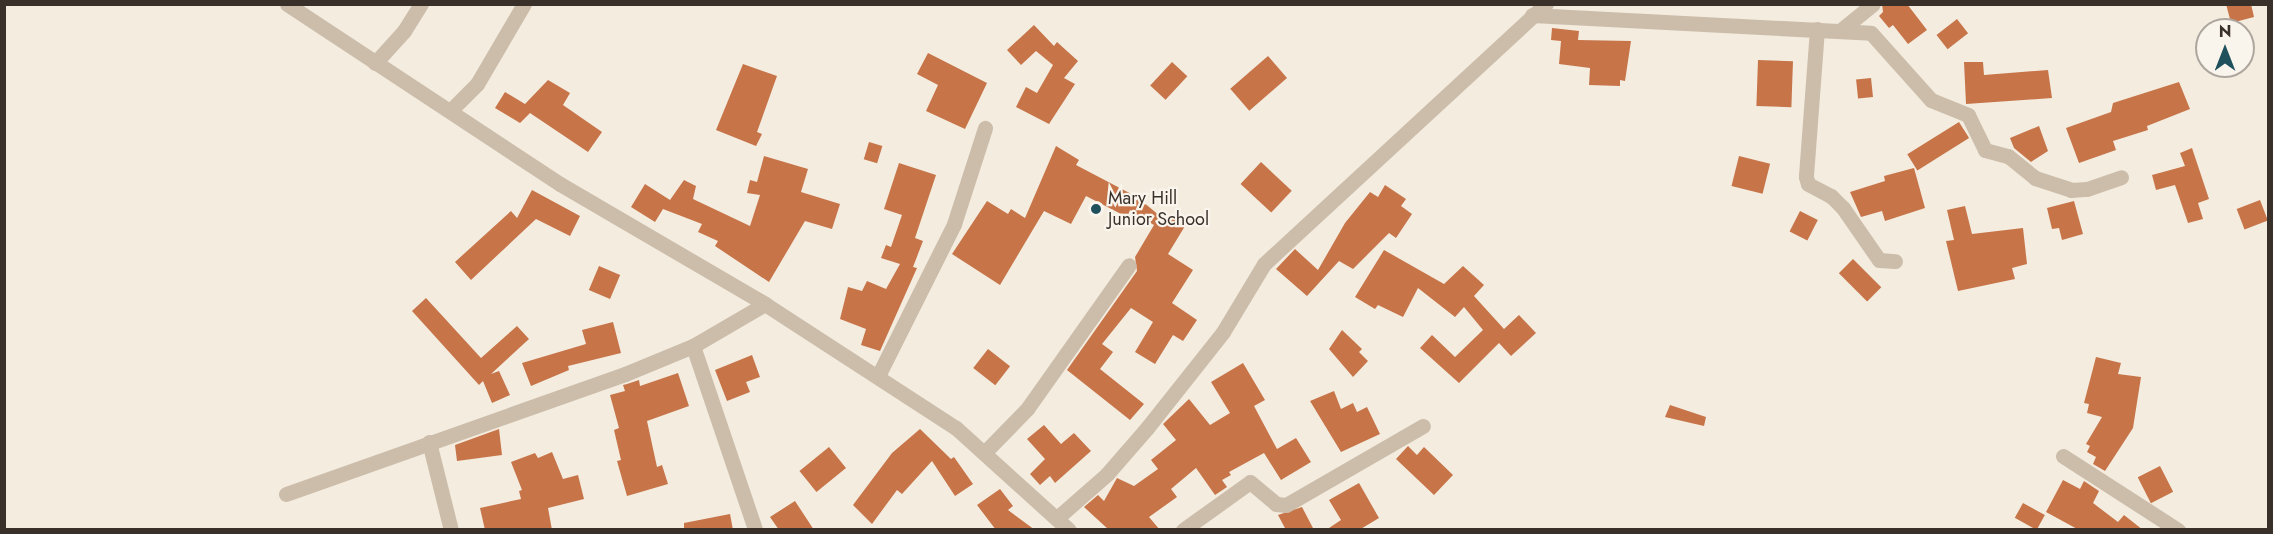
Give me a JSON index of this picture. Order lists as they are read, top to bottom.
{
  "places": ["Mary Hill Junior School"],
  "north": "top"
}
